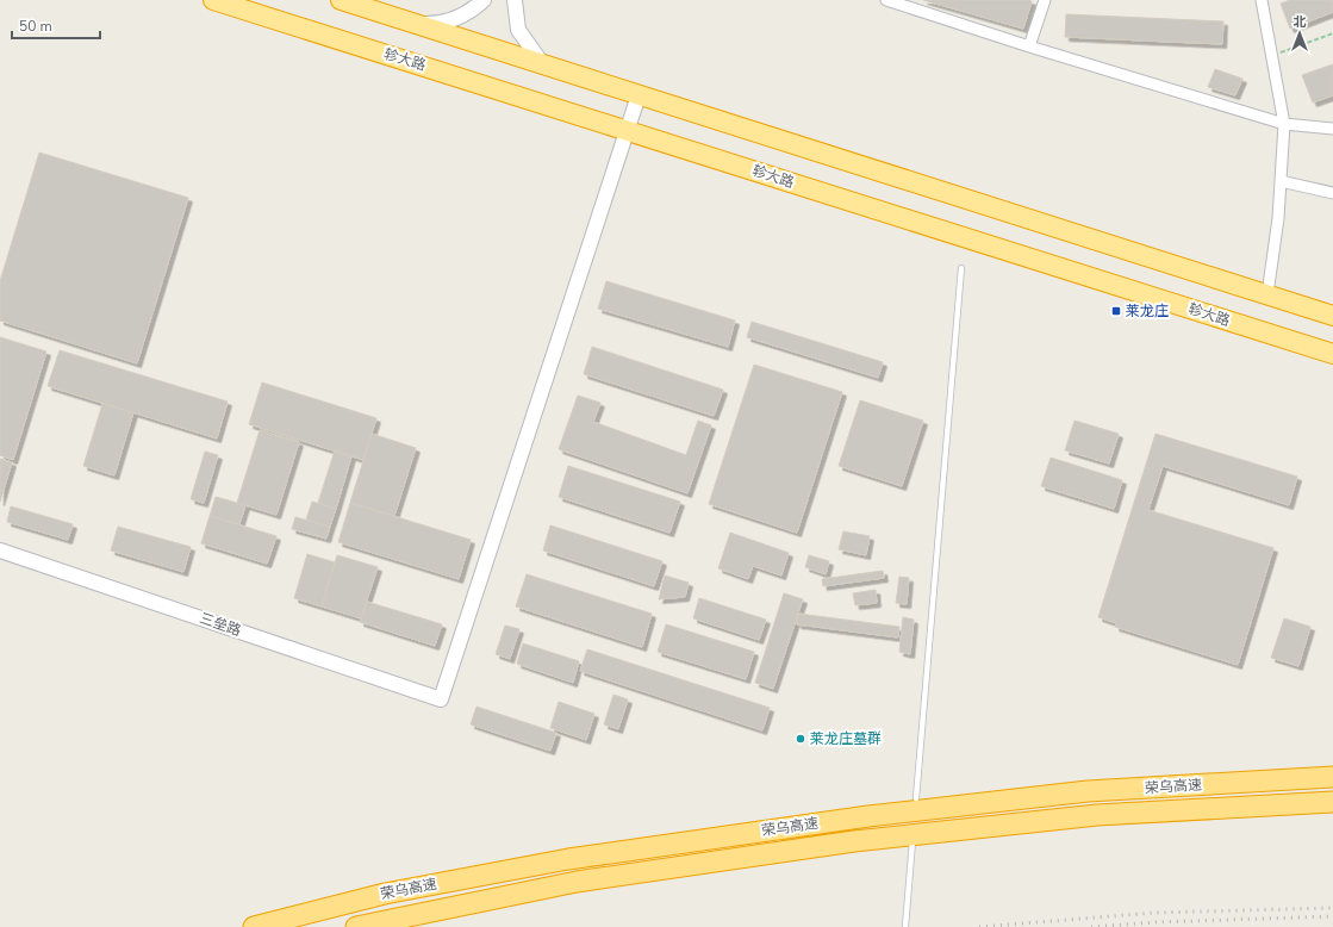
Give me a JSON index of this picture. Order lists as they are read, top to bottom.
{
  "streets": {
    "highway": ["轸大路", "荣乌高速"],
    "street": ["三垒路"]
  },
  "crossings": [
    ["轸大路", "三垒路"]
  ],
  "places": {
    "transit": ["莱龙庄"],
    "other": ["莱龙庄墓群"]
  },
  "scale_bar": "50 m",
  "north": "top"
}
